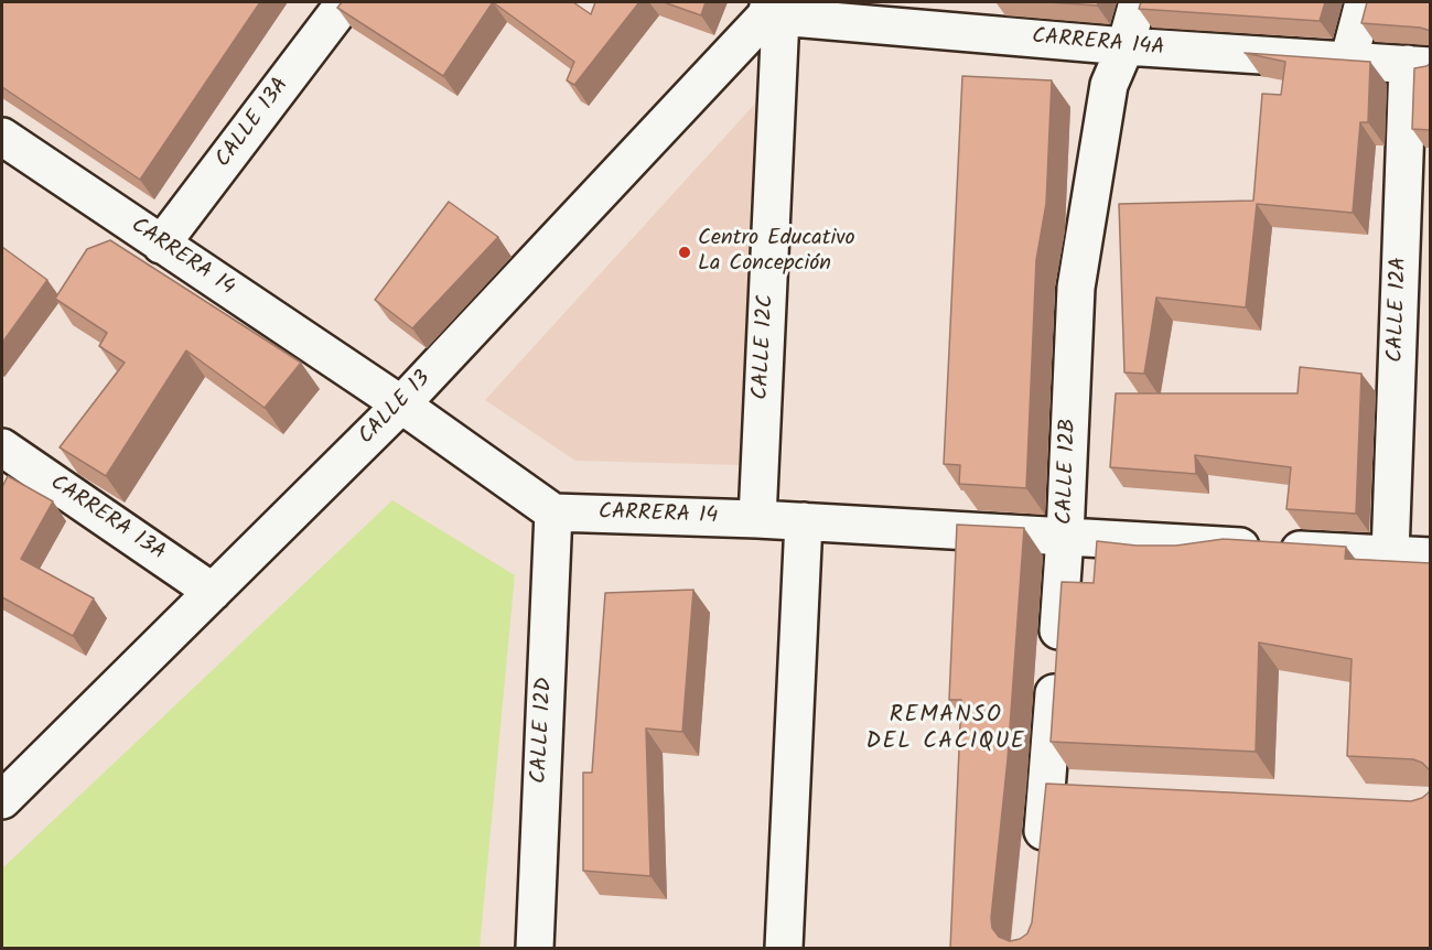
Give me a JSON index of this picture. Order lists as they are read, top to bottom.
{
  "streets": {
    "street": [
      "CARRERA 14A",
      "CALLE 13A",
      "CARRERA 14",
      "CALLE 12A",
      "CALLE 12C",
      "CALLE 13",
      "CALLE 12B",
      "CARRERA 13A",
      "CALLE 12D"
    ]
  },
  "crossings": [
    ["CARRERA 14A", "CALLE 12A"],
    ["CARRERA 14A", "CALLE 12C"],
    ["CARRERA 14A", "CALLE 13"],
    ["CARRERA 14A", "CALLE 12B"],
    ["CALLE 13A", "CARRERA 14"],
    ["CARRERA 14", "CALLE 12A"],
    ["CARRERA 14", "CALLE 12C"],
    ["CARRERA 14", "CALLE 13"],
    ["CARRERA 14", "CALLE 12B"],
    ["CARRERA 14", "CALLE 12D"],
    ["CALLE 12C", "CALLE 13"],
    ["CALLE 13", "CARRERA 13A"]
  ],
  "districts": ["REMANSO DEL CACIQUE"],
  "places": ["Centro Educativo La Concepción"]
}
